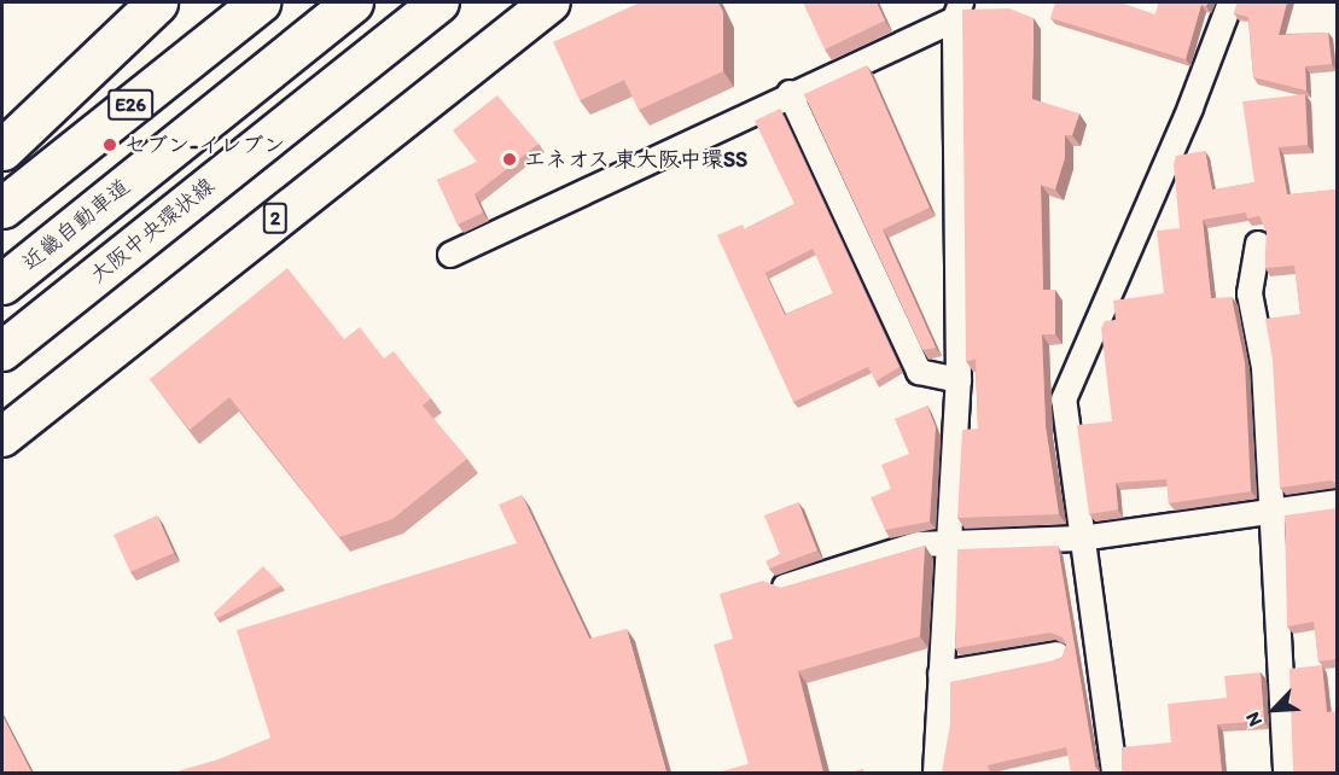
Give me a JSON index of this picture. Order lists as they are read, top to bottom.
{
  "streets": {
    "highway": ["E26", "近畿自動車道"],
    "main road": ["2", "大阪中央環状線"]
  },
  "places": ["セブン-イレブン", "エネオス 東大阪中環SS"],
  "north": "bottom left"
}
